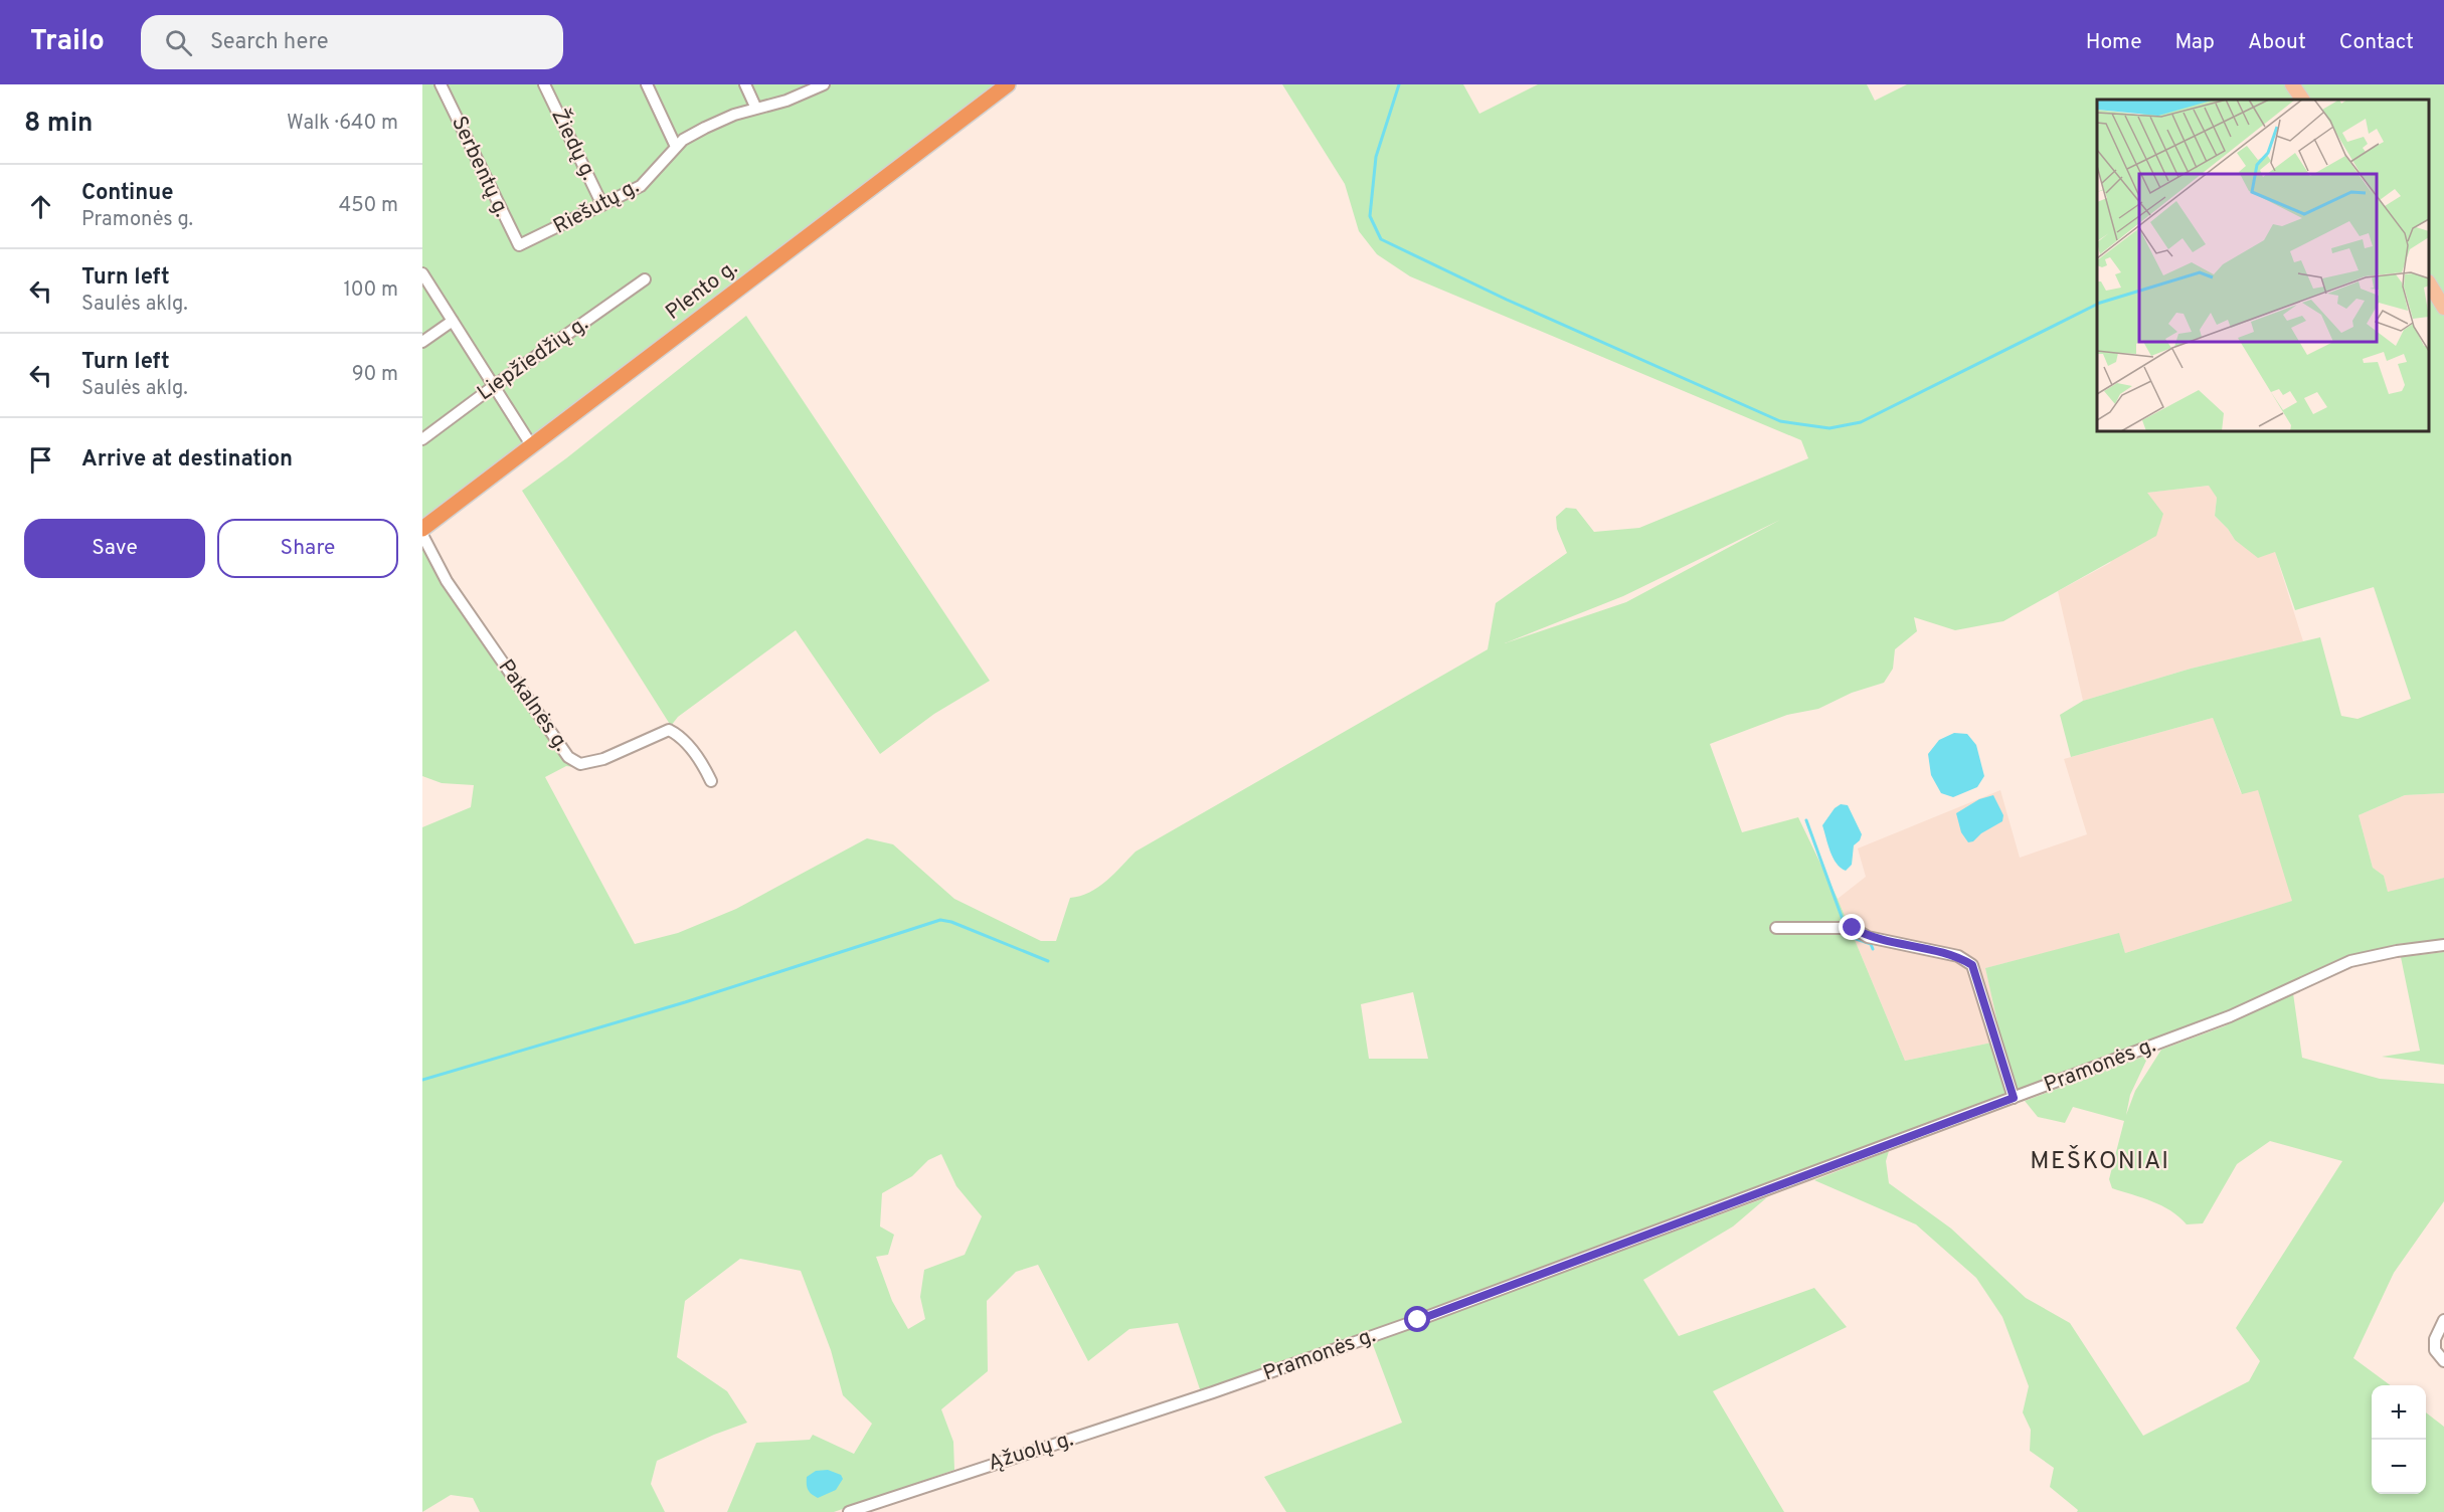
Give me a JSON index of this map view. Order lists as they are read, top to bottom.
{
  "streets": {
    "highway": ["Plento g."],
    "street": [
      "Žiedų g.",
      "Serbentų g.",
      "Riešutų g.",
      "Liepžiedžių g.",
      "Pakalnės g.",
      "Pramonės g.",
      "Ąžuolų g."
    ]
  },
  "crossings": [
    ["Žiedų g.", "Riešutų g."],
    ["Serbentų g.", "Riešutų g."],
    ["Pramonės g.", "Ąžuolų g."]
  ],
  "districts": ["MEŠKONIAI"],
  "page": {
    "header": "Trailo",
    "search": "Search here",
    "nav": [
      "Home",
      "Map",
      "About",
      "Contact"
    ],
    "heading": ["8 min", "Walk · 640 m"],
    "list": [
      ["Continue", "Pramonės g.", "450 m"],
      ["Turn left", "Saulės aklg.", "100 m"],
      ["Turn left", "Saulės aklg.", "90 m"],
      "Arrive at destination"
    ],
    "buttons": ["Save", "Share"],
    "map_buttons": ["+", "−"]
  }
}
